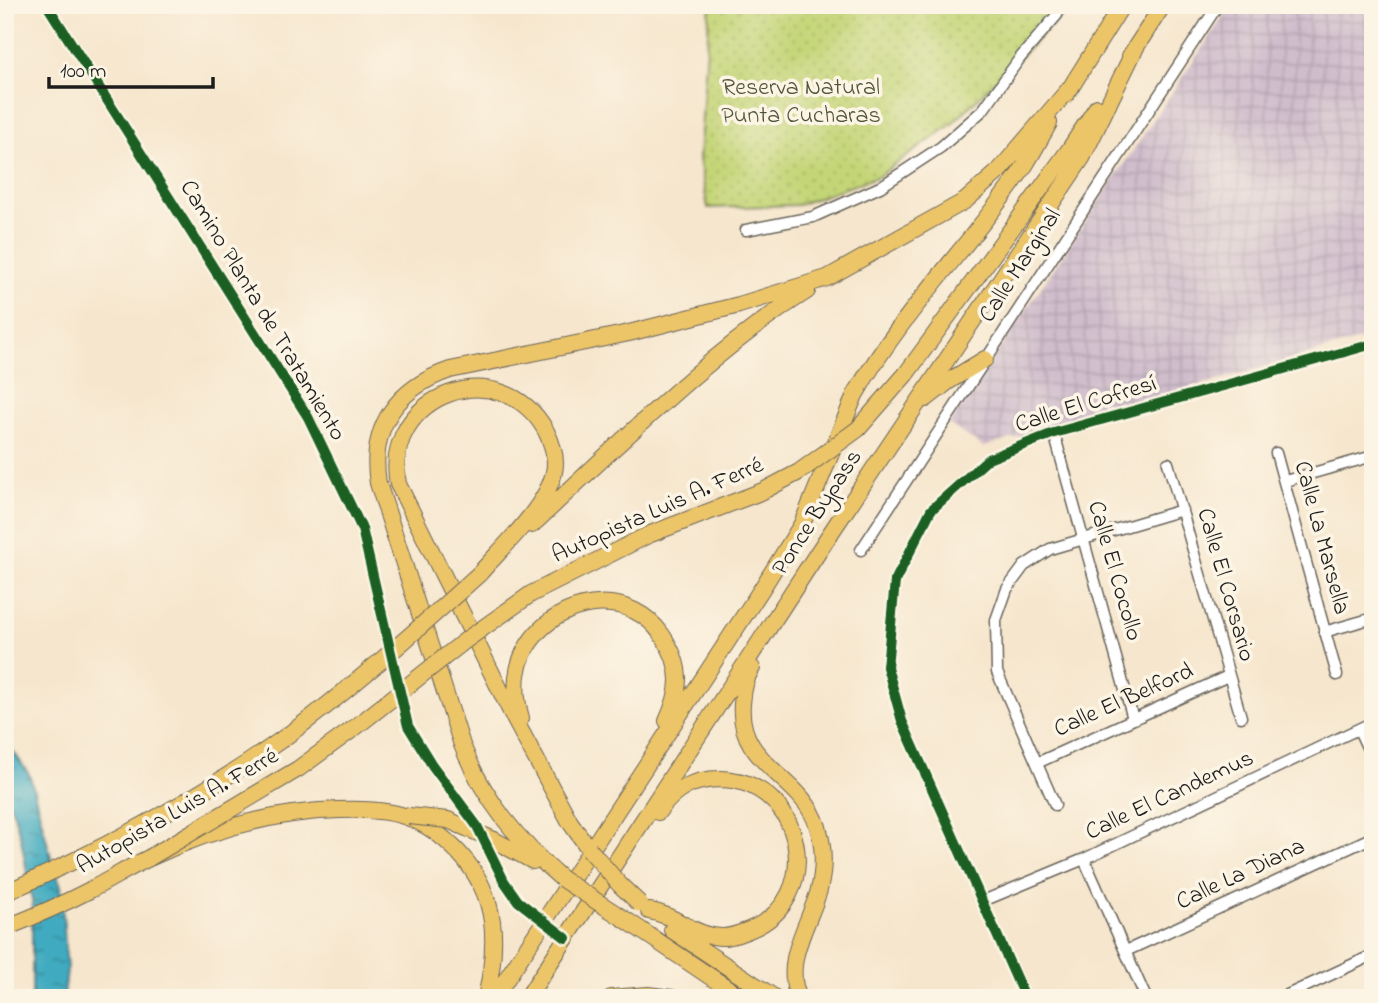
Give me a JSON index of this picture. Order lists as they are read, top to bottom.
{
  "streets": {
    "highway": ["Autopista Luis A. Ferré", "Ponce Bypass"],
    "street": [
      "Calle Marginal",
      "Camino Planta de Tratamiento",
      "Calle El Cofresí",
      "Calle La Marsella",
      "Calle El Cocollo",
      "Calle El Corsario",
      "Calle El Belford",
      "Calle El Candemus",
      "Calle La Diana"
    ]
  },
  "crossings": [
    ["Camino Planta de Tratamiento", "Ponce Bypass"],
    ["Calle El Cofresí", "Calle El Cocollo"],
    ["Calle El Cofresí", "Calle El Candemus"],
    ["Autopista Luis A. Ferré", "Ponce Bypass"],
    ["Calle El Cocollo", "Calle El Belford"],
    ["Calle El Corsario", "Calle El Belford"]
  ],
  "parks": ["Reserva Natural Punta Cucharas"],
  "scale_bar": "100 m"
}
